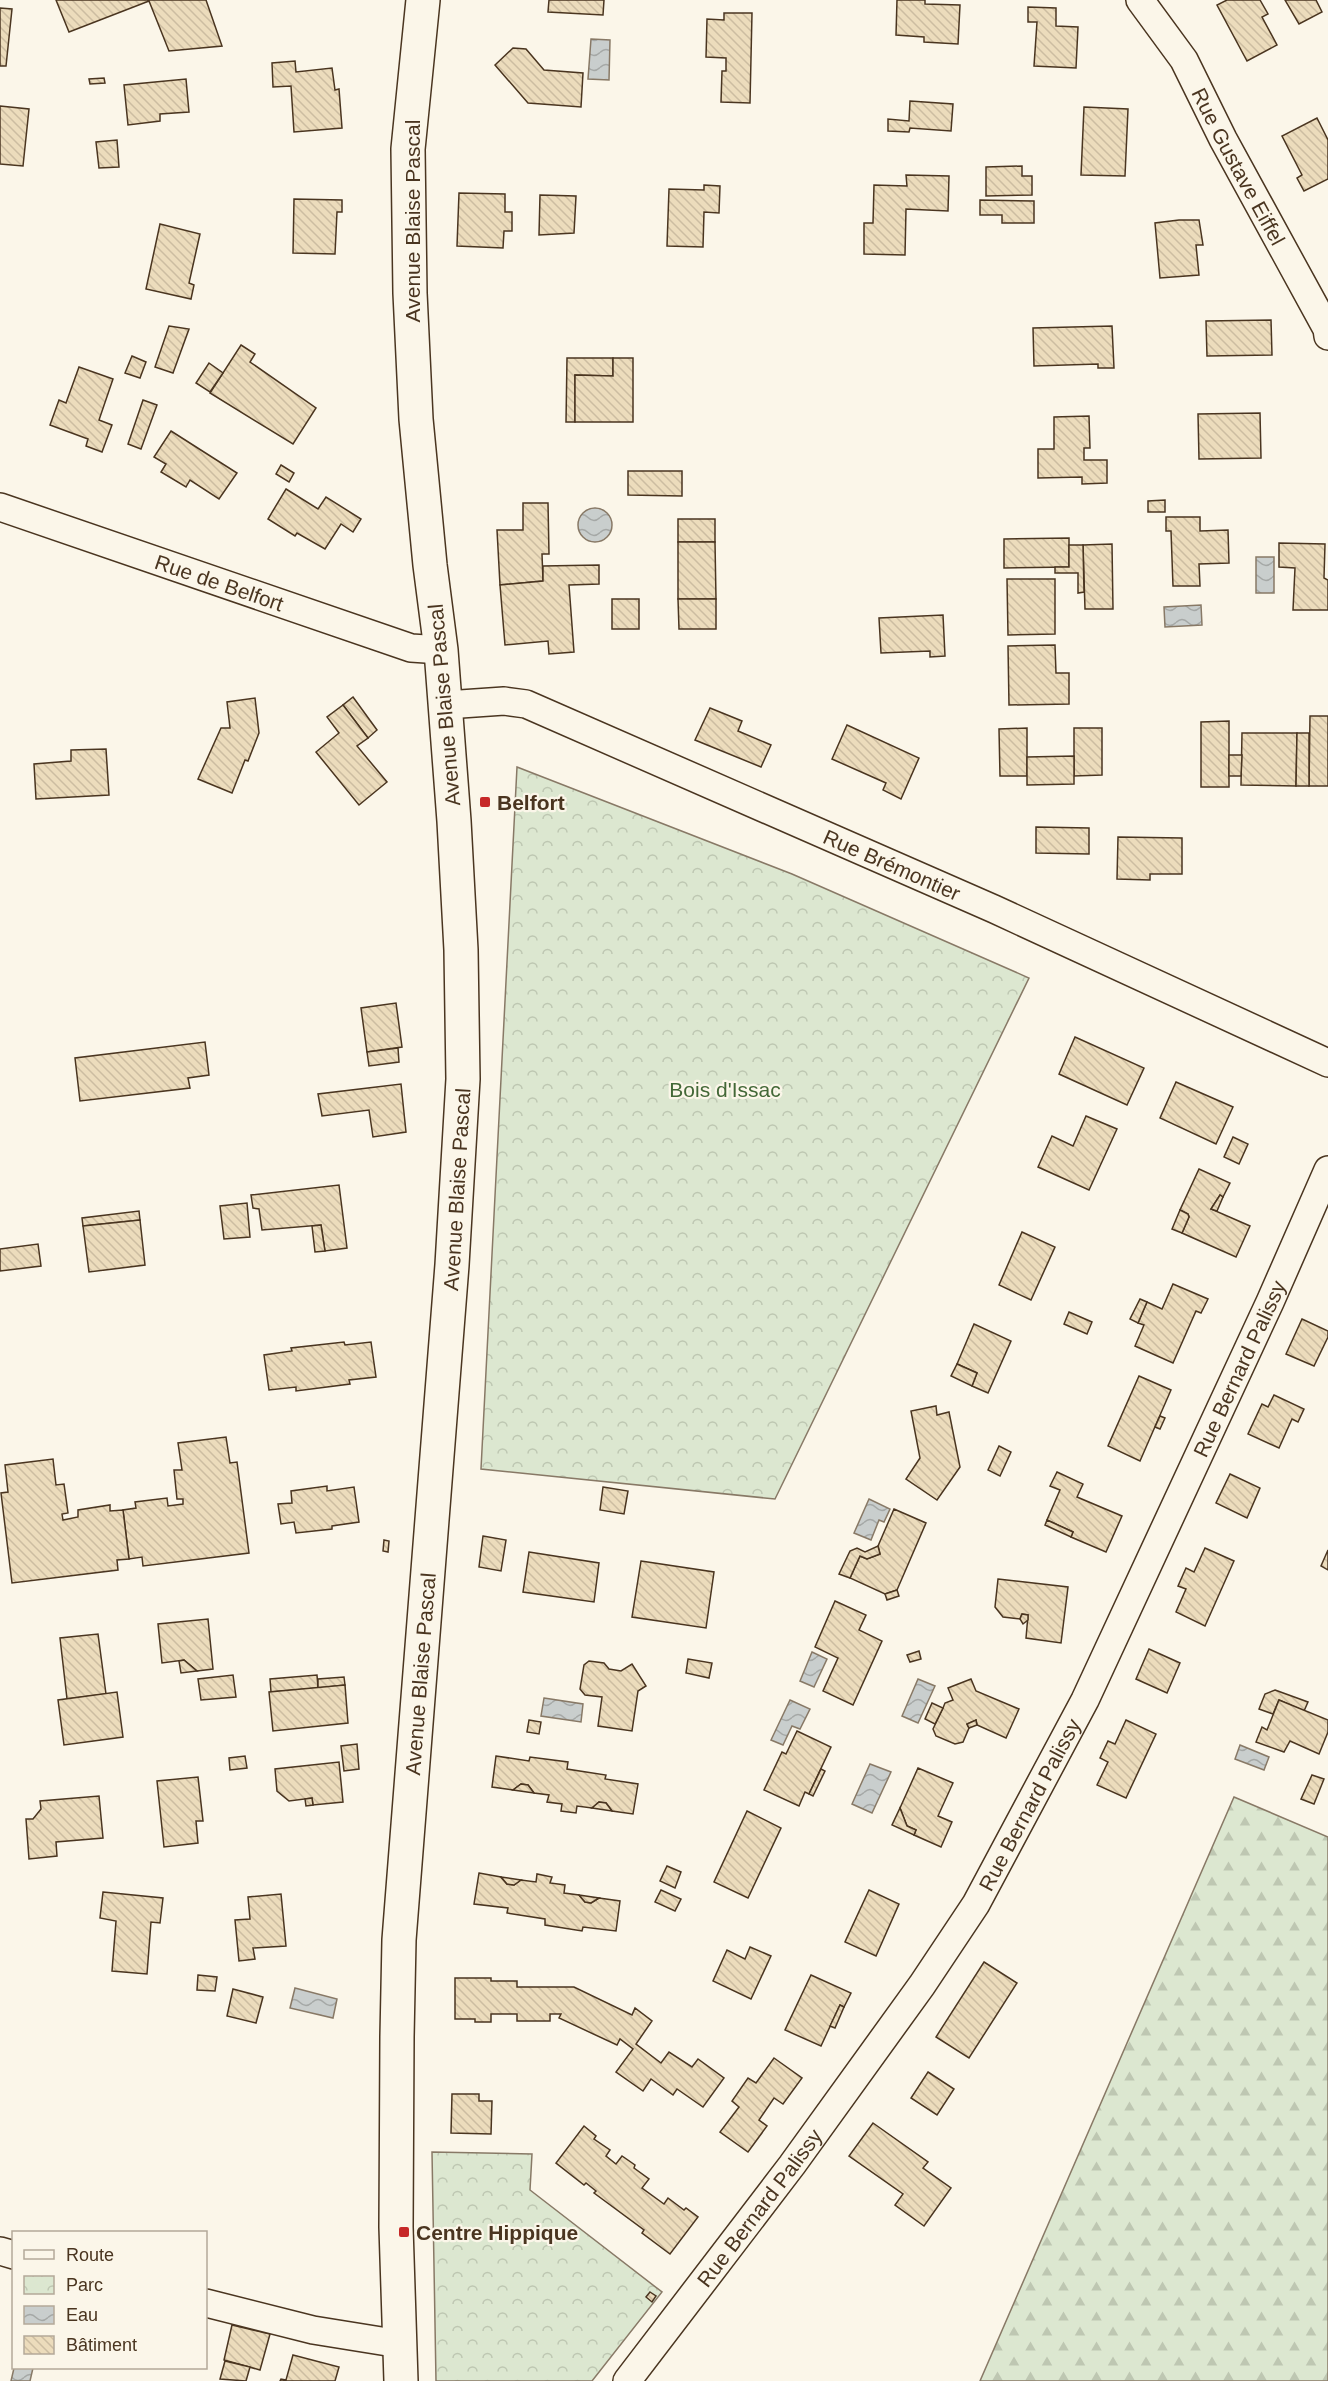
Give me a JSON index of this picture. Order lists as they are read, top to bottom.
{
  "streets": {
    "main road": ["Avenue Blaise Pascal"],
    "street": [
      "Rue Gustave Eiffel",
      "Rue de Belfort",
      "Rue Brémontier",
      "Rue Bernard Palissy"
    ]
  },
  "crossings": [
    ["Avenue Blaise Pascal", "Rue de Belfort"],
    ["Avenue Blaise Pascal", "Rue Brémontier"]
  ],
  "parks": ["Bois d'Issac"],
  "places": {
    "transit": ["Belfort", "Centre Hippique"]
  },
  "legend": [
    "Route",
    "Parc",
    "Eau",
    "Bâtiment"
  ]
}
